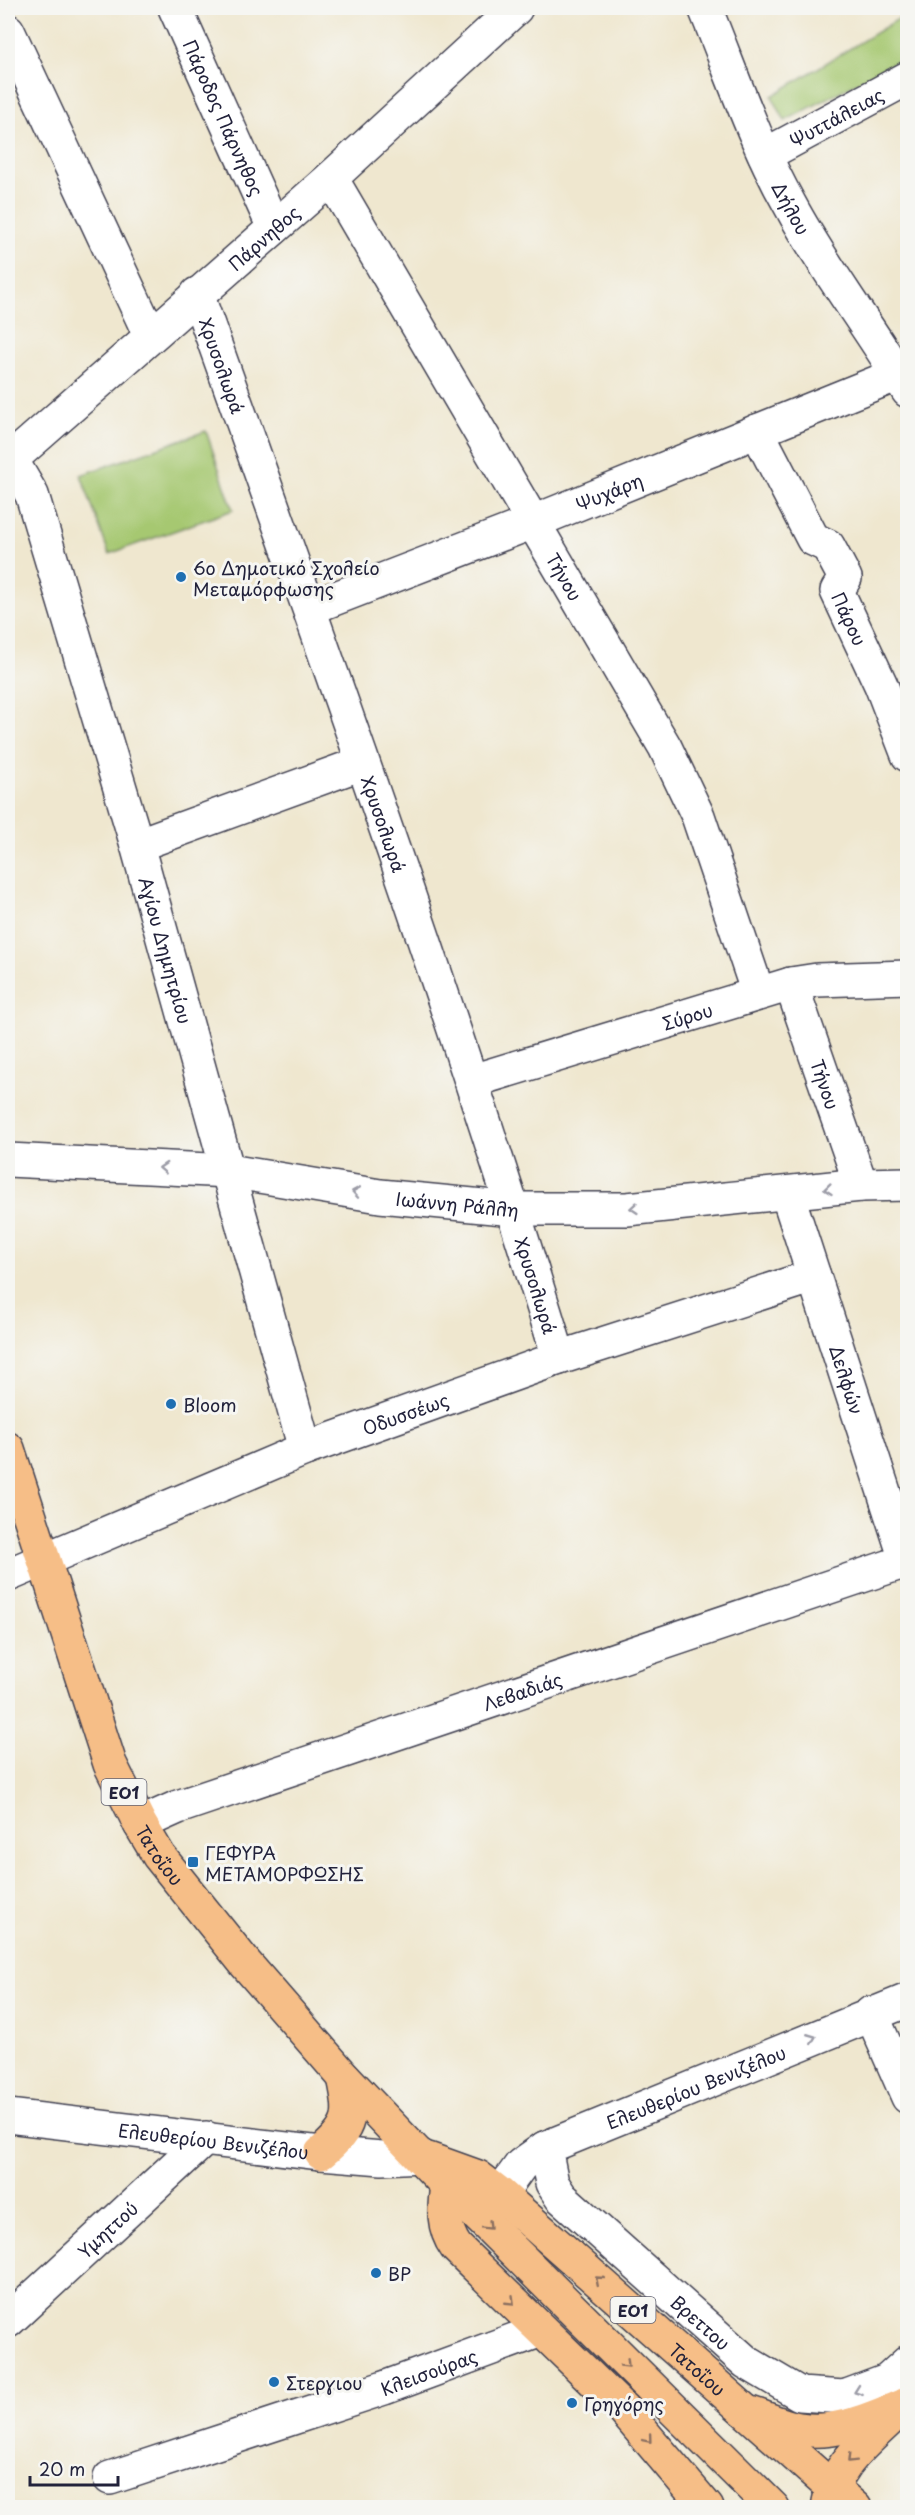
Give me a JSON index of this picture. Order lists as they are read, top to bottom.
{
  "streets": {
    "main road": ["ΕΟ1", "Τατοΐου"],
    "street": [
      "Ψυττάλειας",
      "Πάροδος Πάρνηθος",
      "Δήλου",
      "Πάρνηθος",
      "Χρυσολωρά",
      "Ψυχάρη",
      "Τήνου",
      "Πάρου",
      "Αγίου Δημητρίου",
      "Σύρου",
      "Ιωάννη Ράλλη",
      "Δελφών",
      "Οδυσσέως",
      "Λεβαδιάς",
      "Ελευθερίου Βενιζέλου",
      "Υμηττού",
      "Βρεττου",
      "Κλεισούρας"
    ]
  },
  "crossings": [
    ["Ψυττάλειας", "Δήλου"],
    ["Πάροδος Πάρνηθος", "Πάρνηθος"],
    ["Δήλου", "Ψυχάρη"],
    ["Πάρνηθος", "Χρυσολωρά"],
    ["Πάρνηθος", "Τήνου"],
    ["Πάρνηθος", "Αγίου Δημητρίου"],
    ["Χρυσολωρά", "Ψυχάρη"],
    ["Χρυσολωρά", "Σύρου"],
    ["Χρυσολωρά", "Ιωάννη Ράλλη"],
    ["Χρυσολωρά", "Οδυσσέως"],
    ["Ψυχάρη", "Τήνου"],
    ["Ψυχάρη", "Πάρου"],
    ["Τήνου", "Σύρου"],
    ["Τήνου", "Ιωάννη Ράλλη"],
    ["Αγίου Δημητρίου", "Ιωάννη Ράλλη"],
    ["Αγίου Δημητρίου", "Οδυσσέως"],
    ["Ιωάννη Ράλλη", "Δελφών"],
    ["Δελφών", "Οδυσσέως"],
    ["Δελφών", "Λεβαδιάς"],
    ["Οδυσσέως", "Τατοΐου"],
    ["Λεβαδιάς", "Τατοΐου"],
    ["Τατοΐου", "Ελευθερίου Βενιζέλου"],
    ["Ελευθερίου Βενιζέλου", "Υμηττού"],
    ["Ελευθερίου Βενιζέλου", "Βρεττου"]
  ],
  "one_way": ["Ιωάννη Ράλλη", "Ελευθερίου Βενιζέλου", "Βρεττου"],
  "places": {
    "other": [
      "6ο Δημοτικό Σχολείο Μεταμόρφωσης",
      "Bloom",
      "BP",
      "Στεργιου",
      "Γρηγόρης"
    ],
    "transit": ["ΓΕΦΥΡΑ ΜΕΤΑΜΟΡΦΩΣΗΣ"]
  },
  "scale_bar": "20 m"
}
